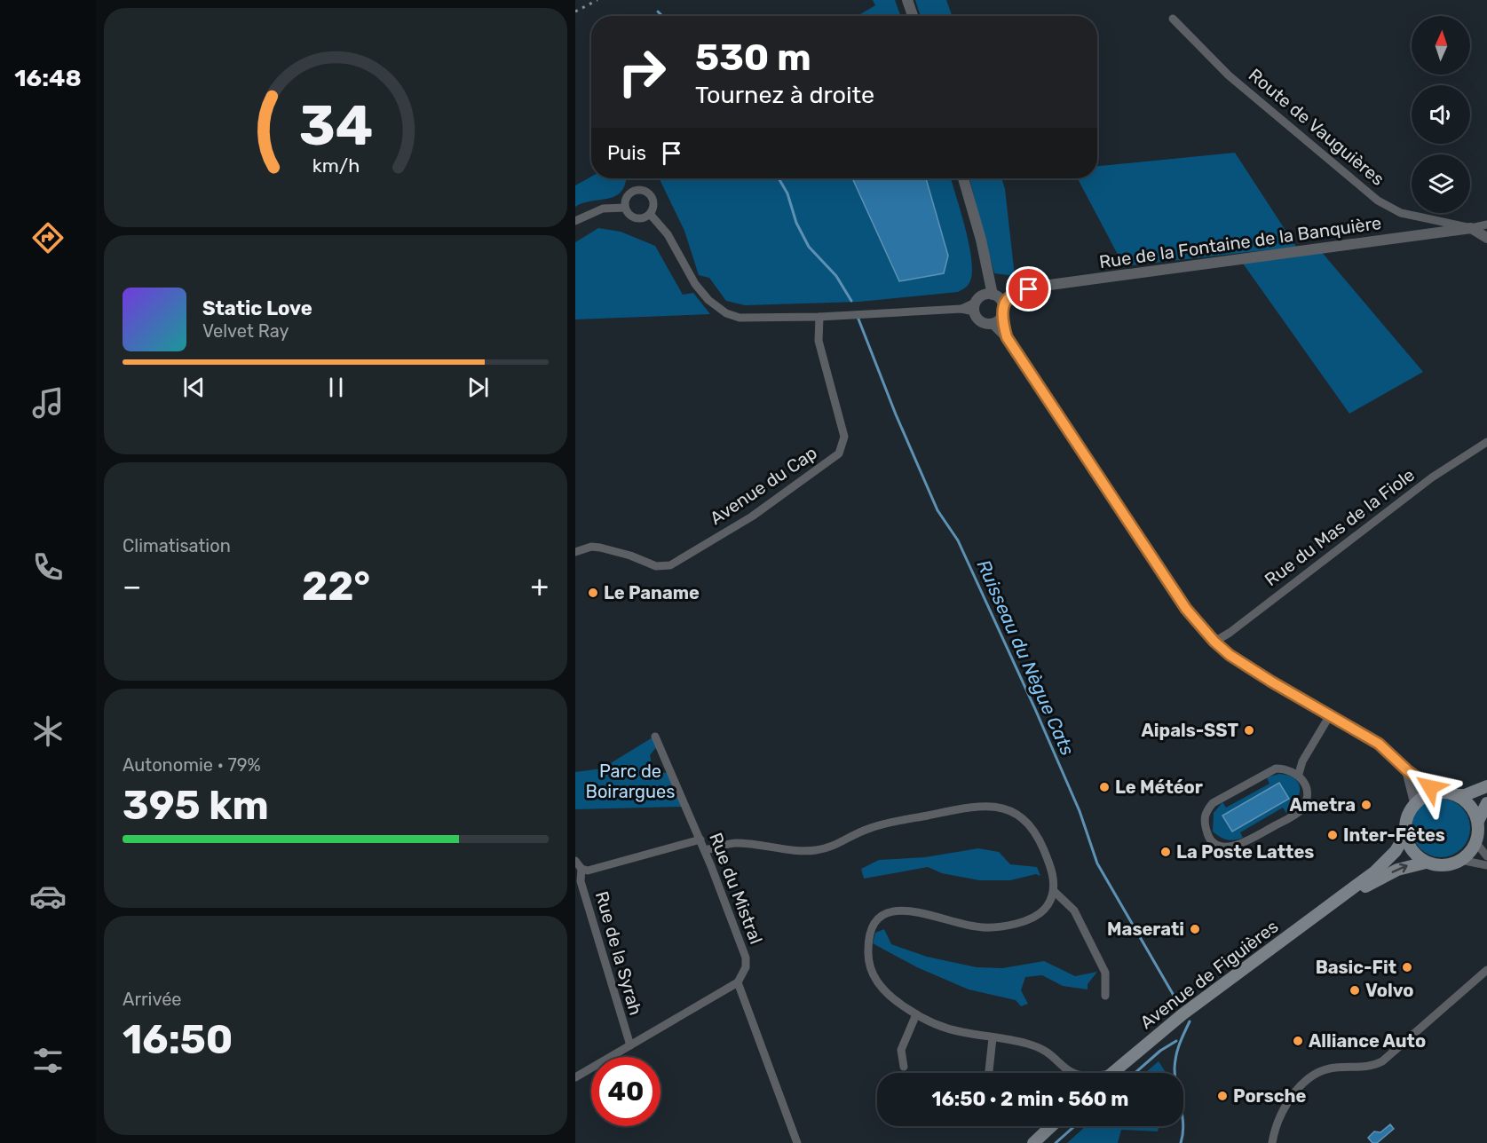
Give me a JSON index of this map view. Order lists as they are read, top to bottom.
{
  "streets": {
    "main road": ["Avenue de Figuières"],
    "street": [
      "Route de Vauguières",
      "Rue de la Fontaine de la Banquière",
      "Avenue du Cap",
      "Rue du Mas de la Fiole",
      "Rue du Mistral",
      "Rue de la Syrah"
    ]
  },
  "crossings": [
    ["Route de Vauguières", "Rue de la Fontaine de la Banquière"]
  ],
  "water": ["Ruisseau du Nègue Cats"],
  "parks": ["Parc de Boirargues"],
  "places": [
    "Le Paname",
    "Aipals-SST",
    "Le Météor",
    "Ametra",
    "Inter-Fêtes",
    "La Poste Lattes",
    "Maserati",
    "Basic-Fit",
    "Volvo",
    "Alliance Auto",
    "Porsche"
  ],
  "north": "top",
  "page": {
    "tabs": "16:48",
    "turn": ["530 m", "Tournez à droite"],
    "then": "Puis",
    "song": ["Static Love", "Velvet Ray"],
    "tile": [
      "Climatisation",
      ["Autonomie · 79%", "395 km"],
      ["Arrivée", "16:50"]
    ],
    "heat": ["−", "22°", "+"],
    "limit": "40",
    "trip": "16:50 · 2 min · 560 m",
    "gauge": ["34", "km/h"]
  }
}
